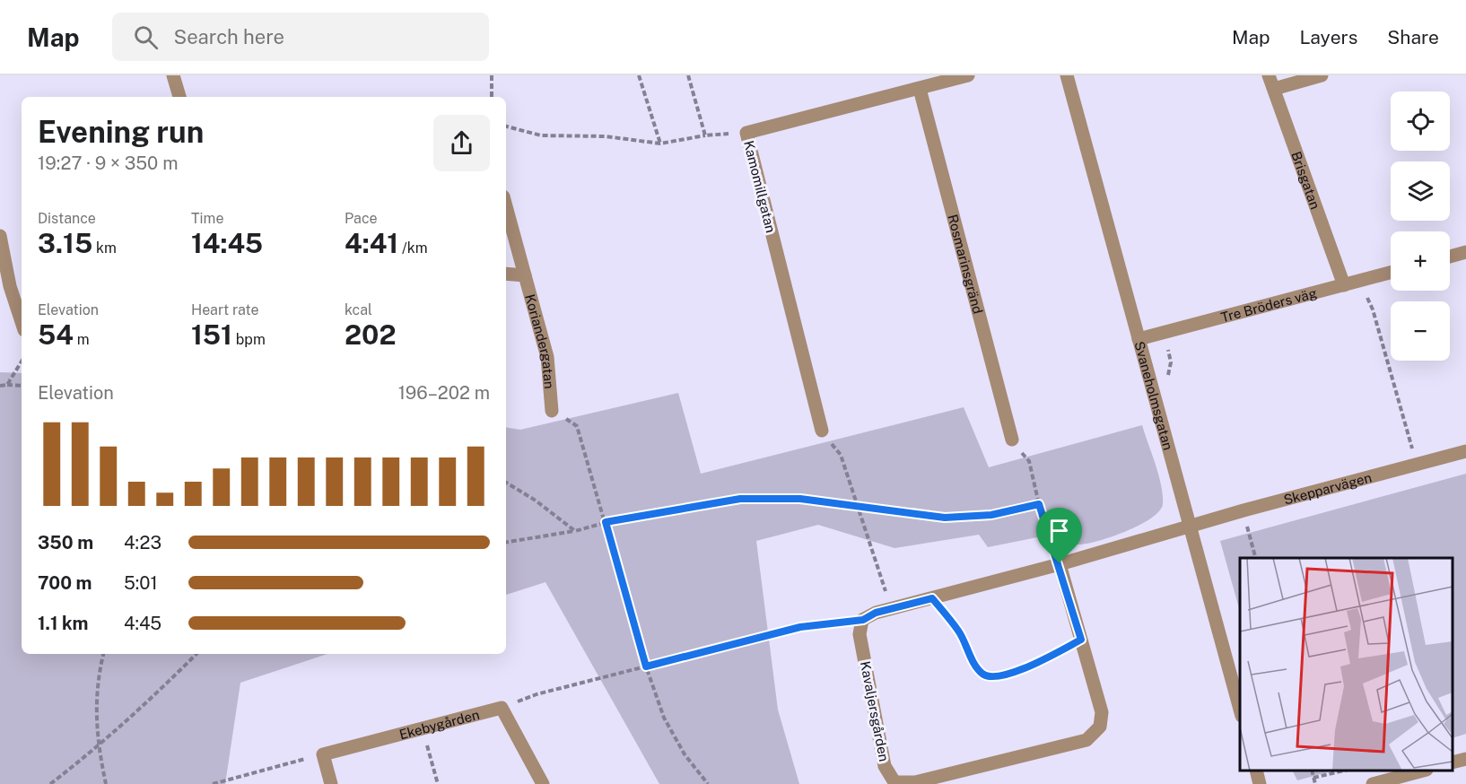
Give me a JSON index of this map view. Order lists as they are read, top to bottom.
{
  "streets": {
    "street": [
      "Brisgatan",
      "Kamomillgatan",
      "Rosmarinsgränd",
      "Tre Bröders väg",
      "Koriandergatan",
      "Svaneholmsgatan",
      "Skepparvägen",
      "Kavaljersgården",
      "Ekebygården"
    ]
  },
  "crossings": [
    ["Brisgatan", "Tre Bröders väg"],
    ["Kamomillgatan", "Rosmarinsgränd"],
    ["Tre Bröders väg", "Svaneholmsgatan"],
    ["Svaneholmsgatan", "Skepparvägen"]
  ],
  "page": {
    "header": "Map",
    "search": "Search here",
    "nav": ["Map", "Layers", "Share"],
    "map_buttons": ["+", "−"],
    "heading": ["Evening run", "19:27 · 9 × 350 m"],
    "stats": [
      ["Distance", "3.15 km"],
      ["Time", "14:45"],
      ["Pace", "4:41 /km"],
      ["Elevation", "54 m"],
      ["Heart rate", "151 bpm"],
      ["kcal", "202"]
    ],
    "chart": ["Elevation", "196–202 m"],
    "list": [
      {
        "name": "350 m",
        "note": "4:23"
      },
      {
        "name": "700 m",
        "note": "5:01"
      },
      {
        "name": "1.1 km",
        "note": "4:45"
      }
    ]
  }
}
